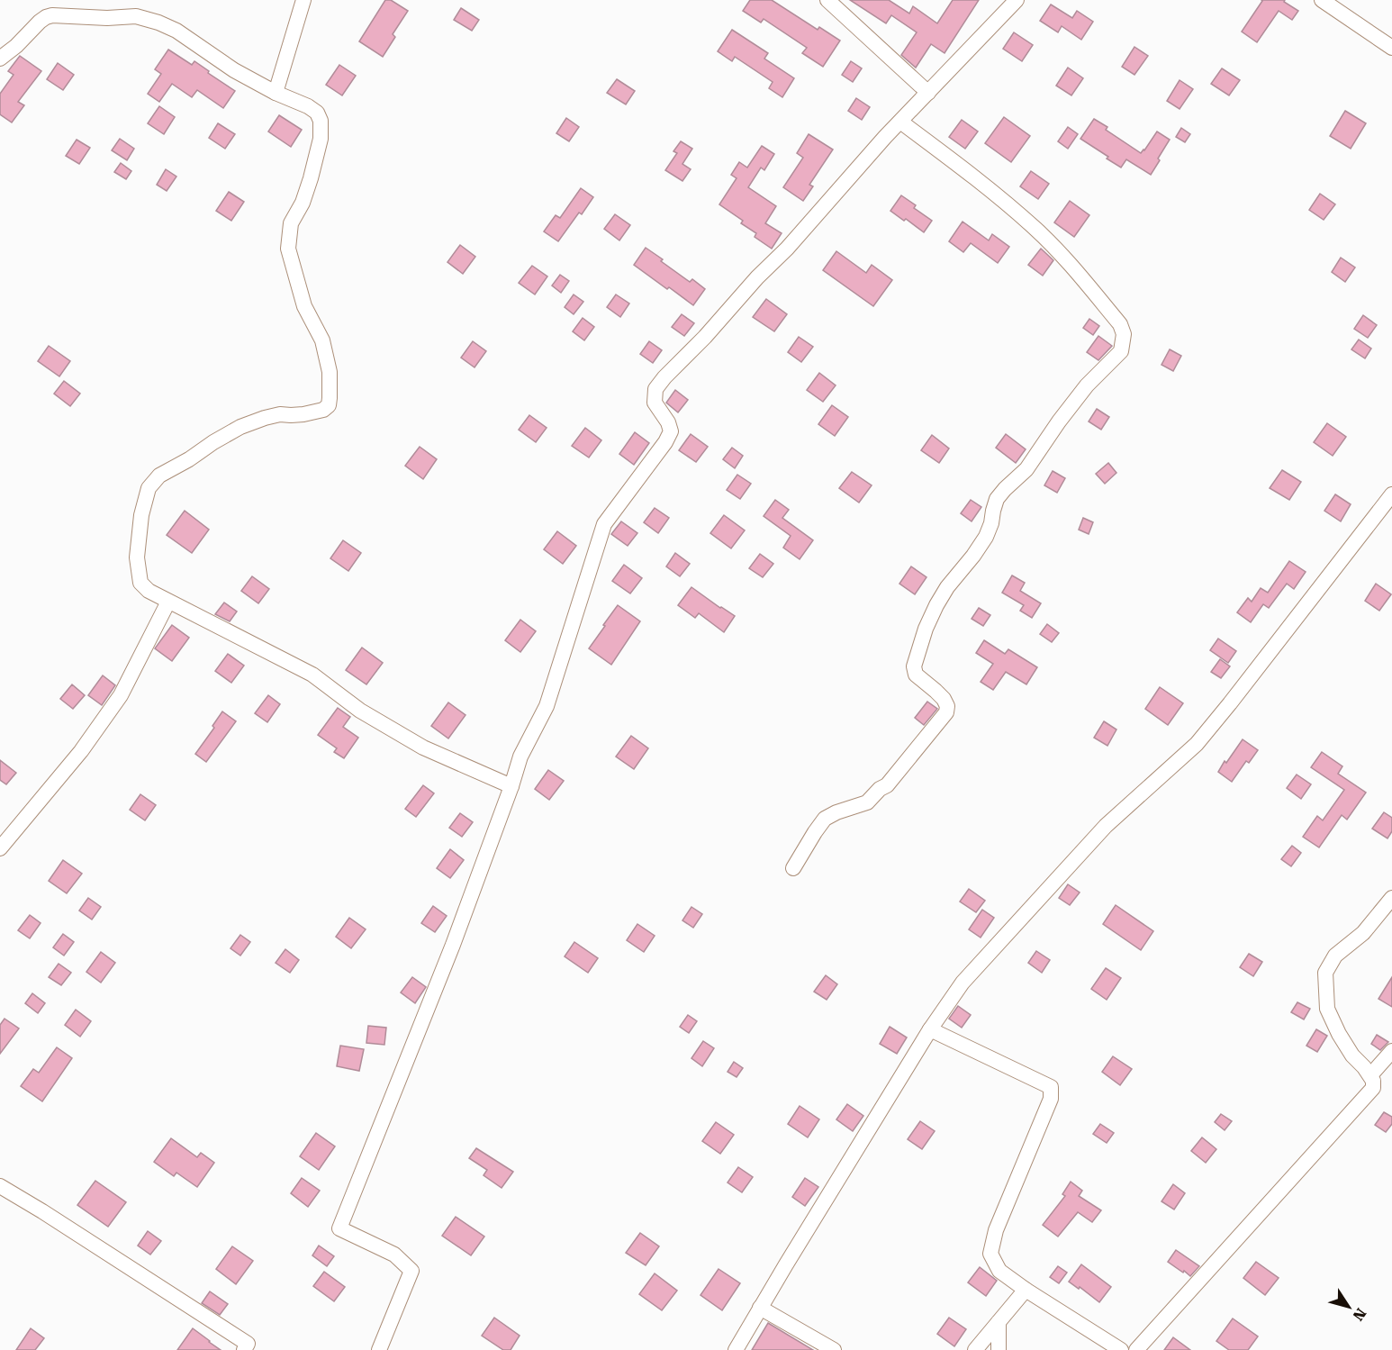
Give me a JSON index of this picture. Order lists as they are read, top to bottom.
{
  "north": "bottom right"
}
